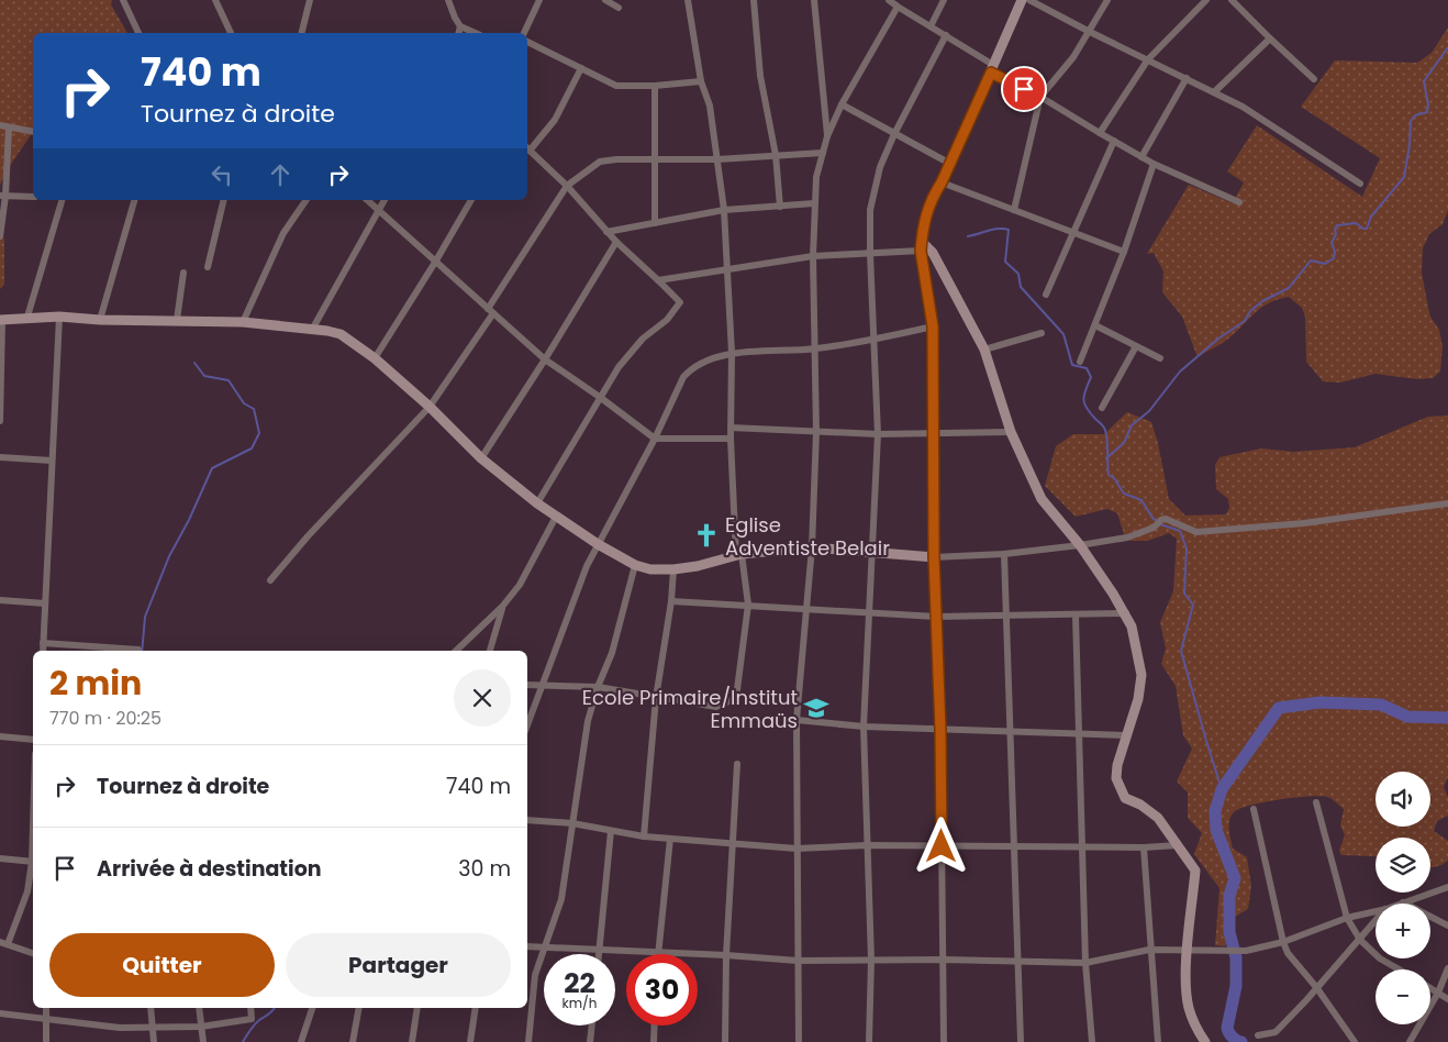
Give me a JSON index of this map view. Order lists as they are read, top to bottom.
{
  "places": {
    "church": ["Eglise Adventiste Belair"],
    "school or university": ["Ecole Primaire/Institut Emmaüs"]
  },
  "page": {
    "turn": ["740 m", "Tournez à droite"],
    "heading": ["2 min", "770 m · 20:25"],
    "list": [
      {
        "name": "Tournez à droite",
        "value": "740 m"
      },
      {
        "name": "Arrivée à destination",
        "value": "30 m"
      }
    ],
    "map_buttons": ["+", "−"],
    "buttons": ["Quitter", "Partager"],
    "speed": "22 km/h",
    "limit": "30"
  }
}
